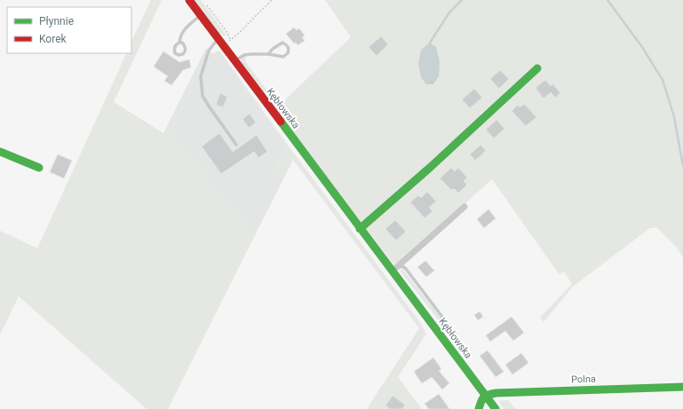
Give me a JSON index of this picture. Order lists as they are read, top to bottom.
{
  "streets": {
    "street": ["Kębłowska", "Polna"]
  },
  "crossings": [
    ["Kębłowska", "Polna"]
  ],
  "legend": ["Płynnie", "Korek"]
}
